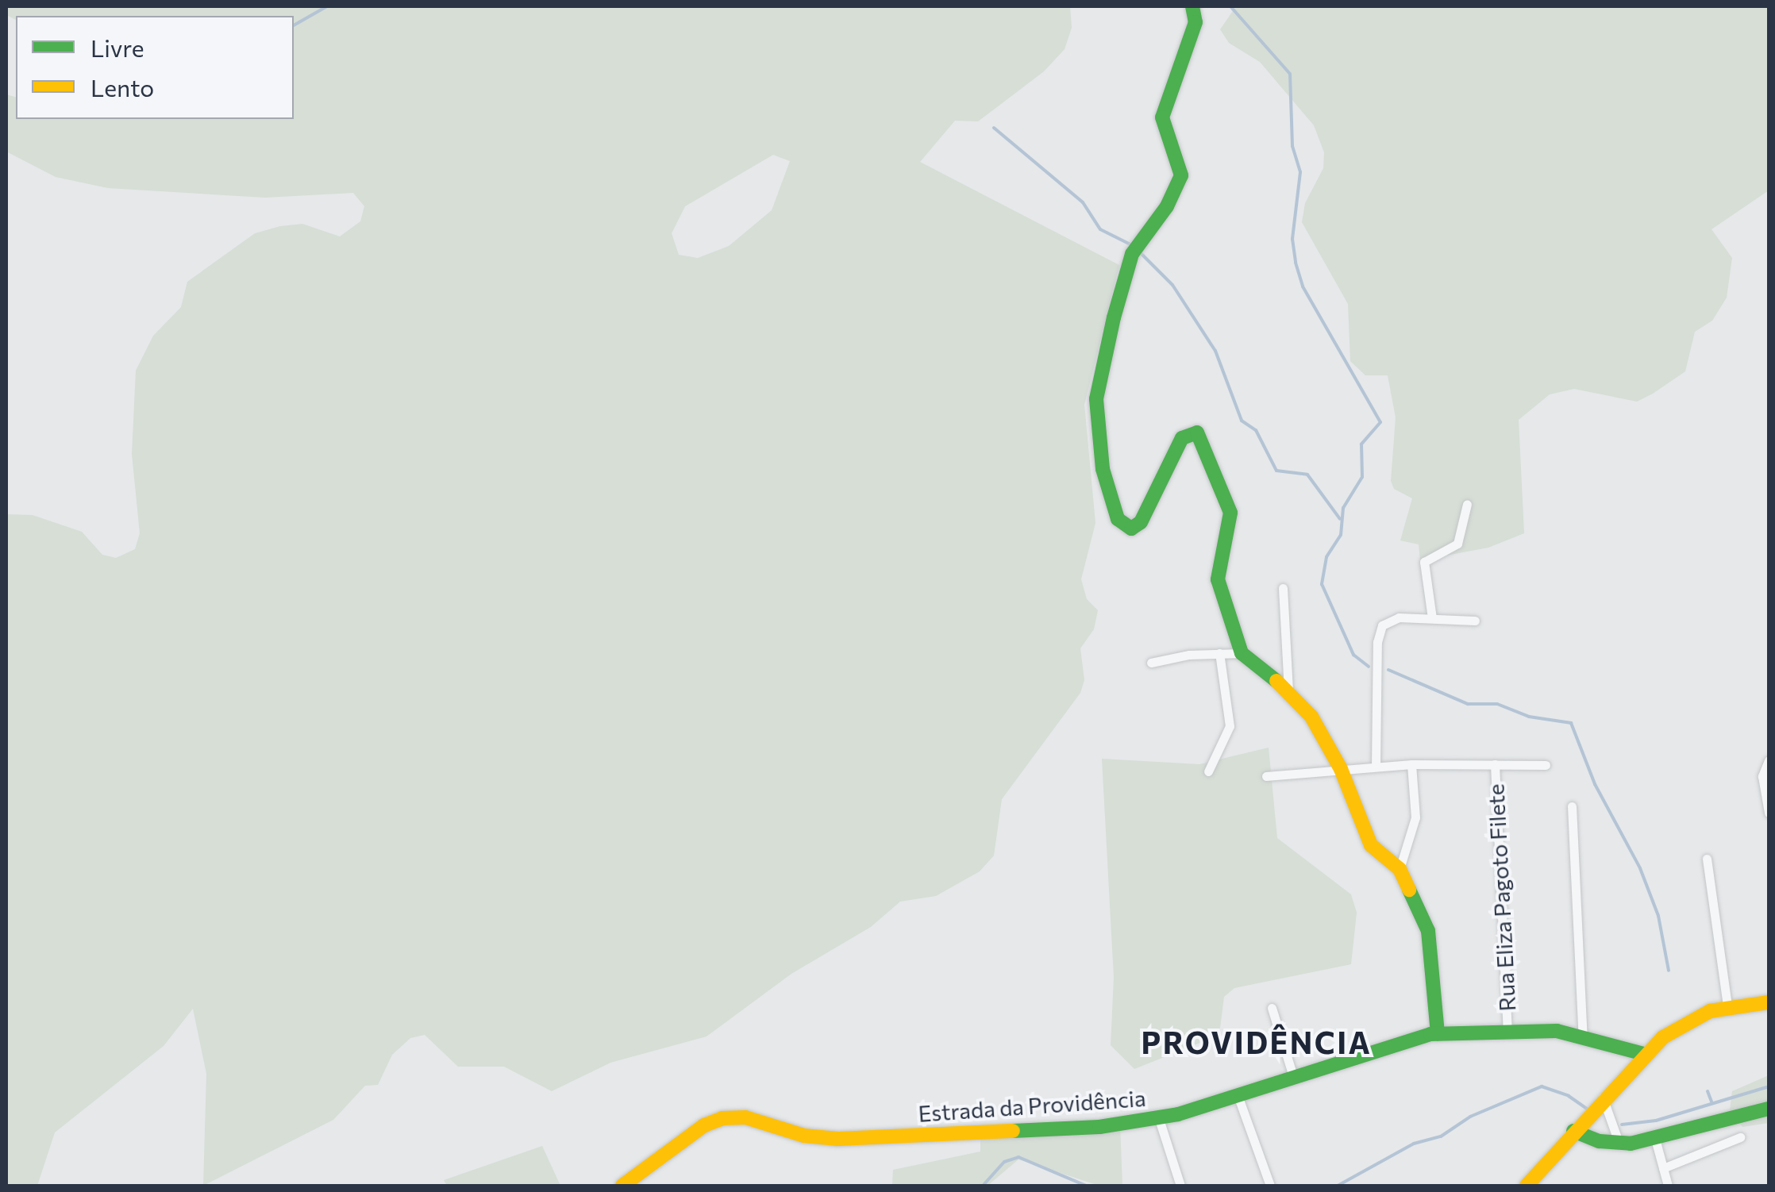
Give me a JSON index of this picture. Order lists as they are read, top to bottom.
{
  "streets": {
    "street": ["Rua Eliza Pagoto Filete", "Estrada da Providência"]
  },
  "crossings": [
    ["Rua Eliza Pagoto Filete", "Estrada da Providência"]
  ],
  "districts": ["PROVIDÊNCIA"],
  "legend": ["Livre", "Lento"]
}
